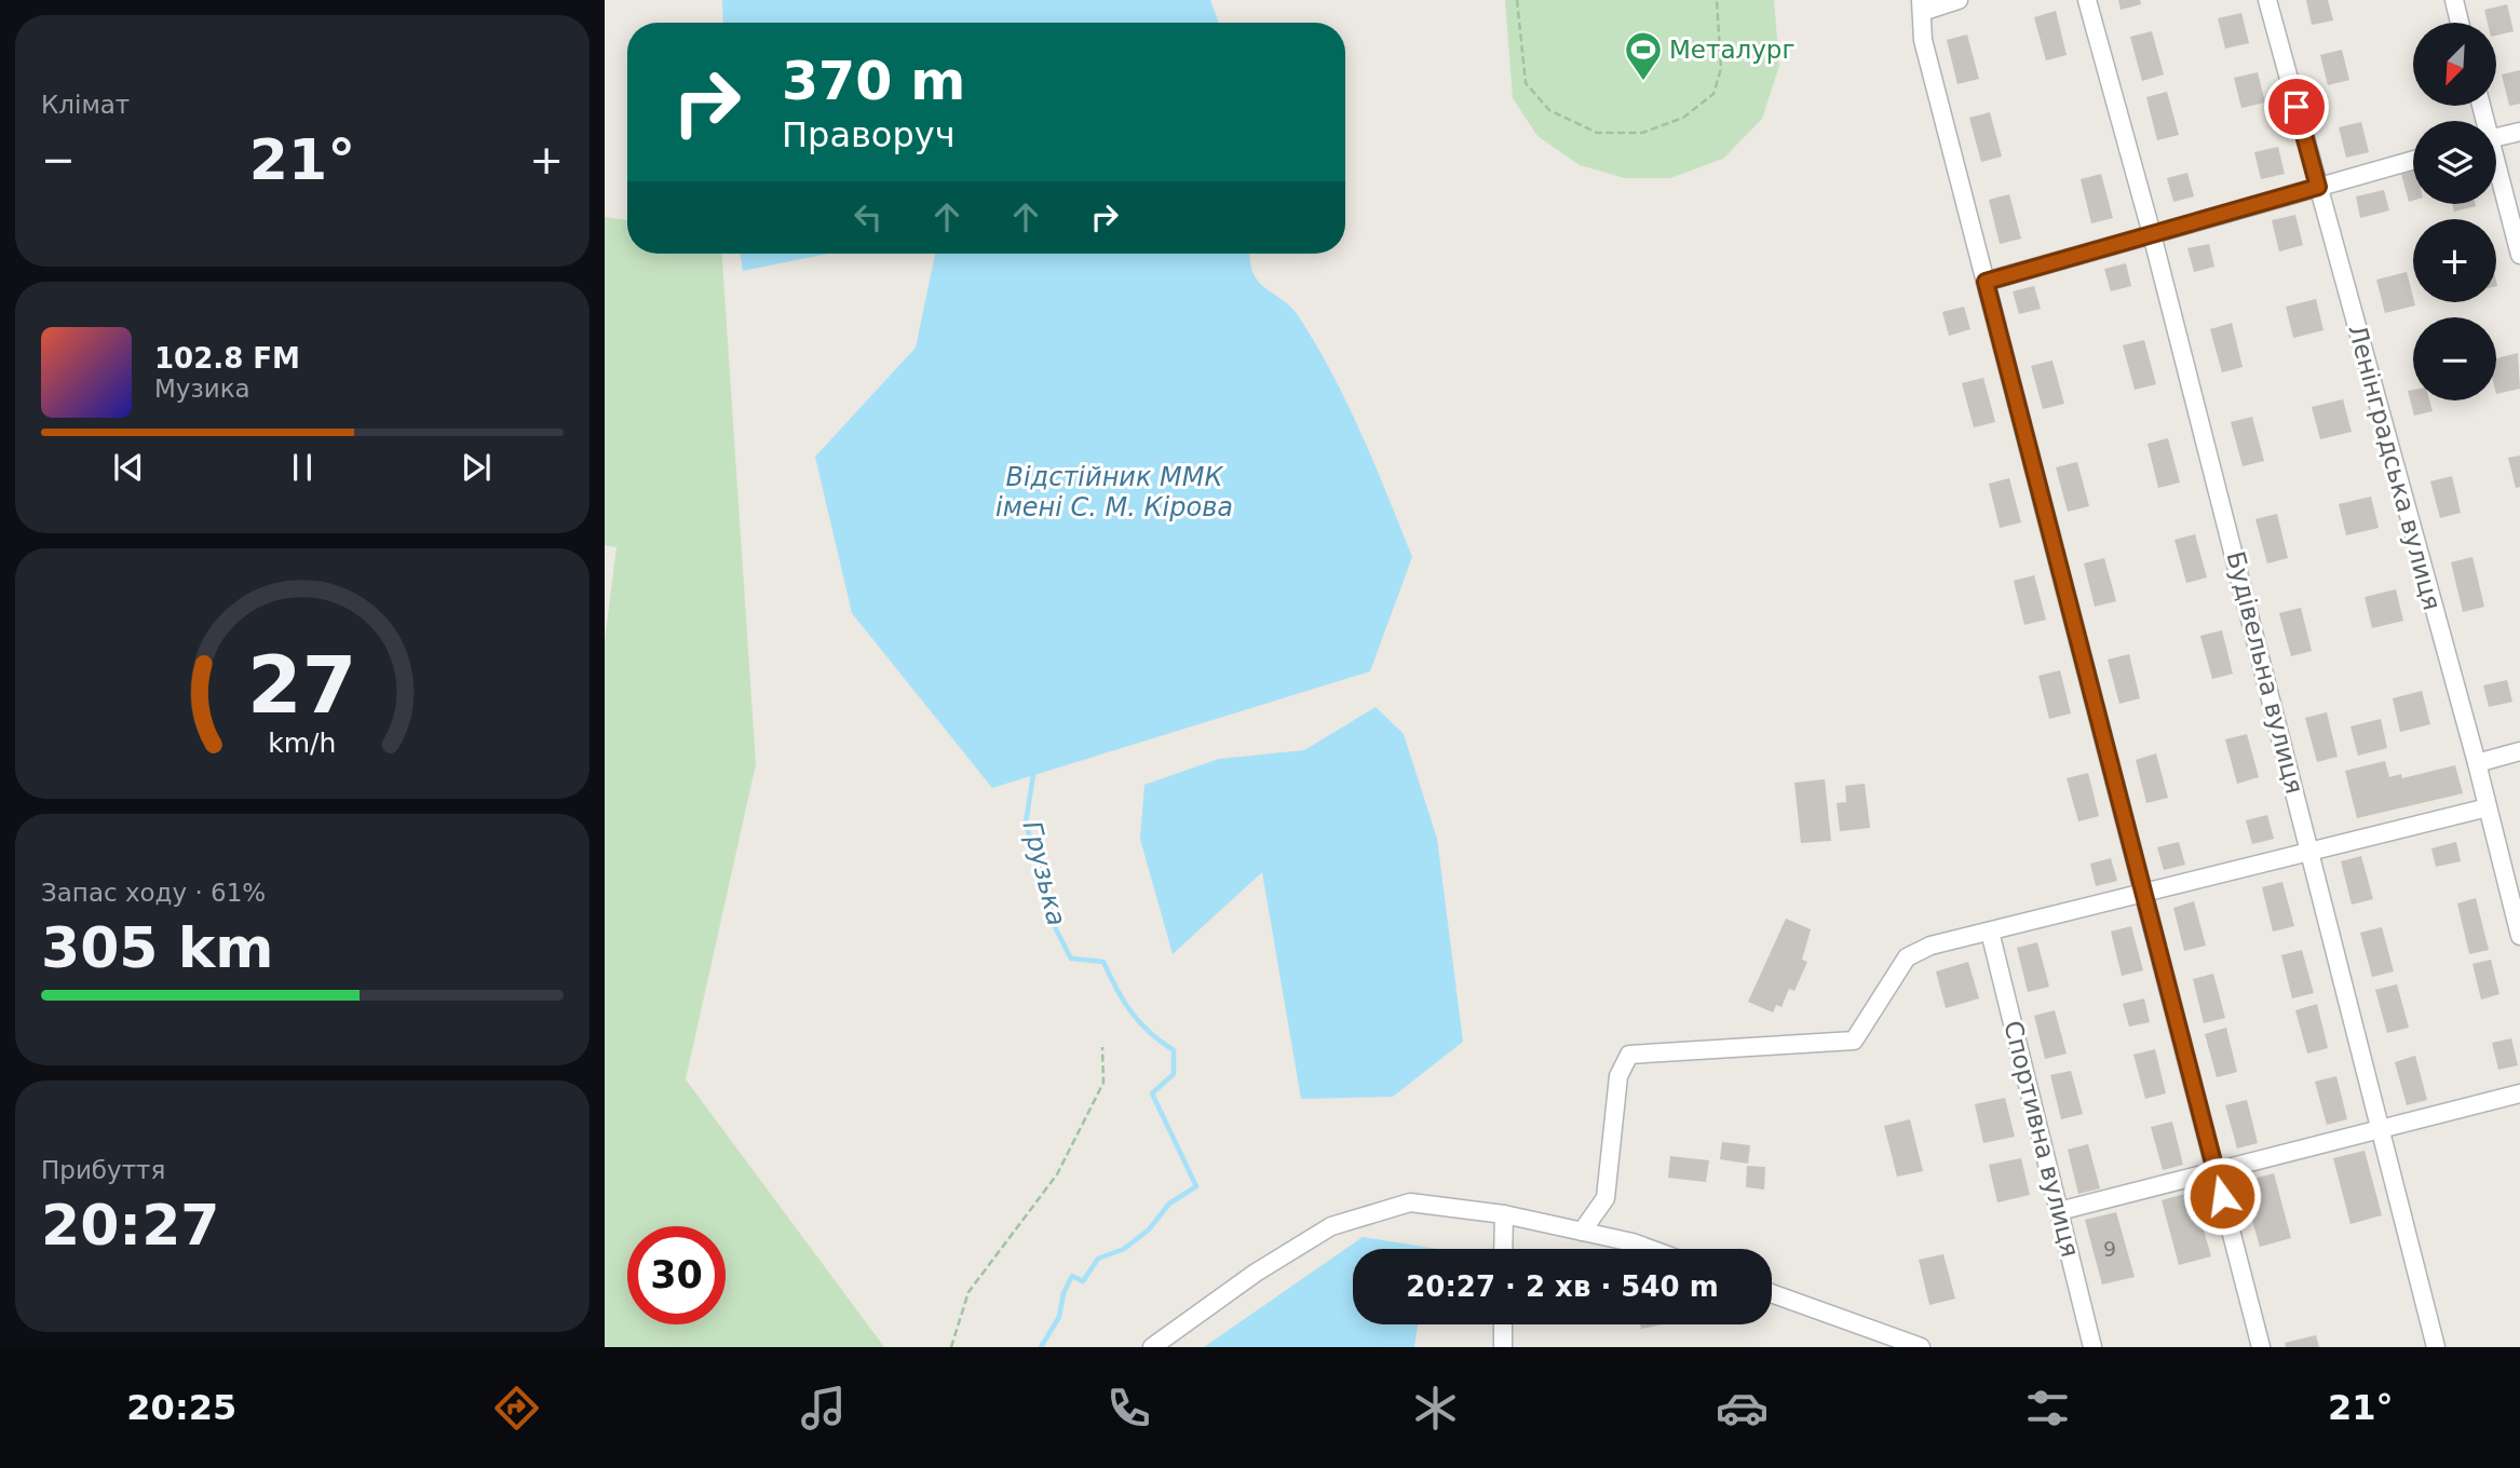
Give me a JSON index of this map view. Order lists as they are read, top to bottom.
{
  "streets": {
    "street": ["Ленінградська вулиця", "Будівельна вулиця", "Спортивна вулиця"]
  },
  "water": ["Відстійник ММК імені С. М. Кірова", "Грузька"],
  "places": {
    "sports": ["Металург"]
  },
  "house_numbers": ["9"],
  "north": "bottom left",
  "page": {
    "tile": [
      "Клімат",
      ["Запас ходу · 61%", "305 km"],
      ["Прибуття", "20:27"]
    ],
    "map_buttons": ["+", "−"],
    "turn": ["370 m", "Праворуч"],
    "heat": ["−", "21°", "+"],
    "song": ["102.8 FM", "Музика"],
    "limit": "30",
    "trip": "20:27 · 2 хв · 540 m",
    "tabs": ["20:25", "21°"],
    "gauge": ["27", "km/h"]
  }
}
